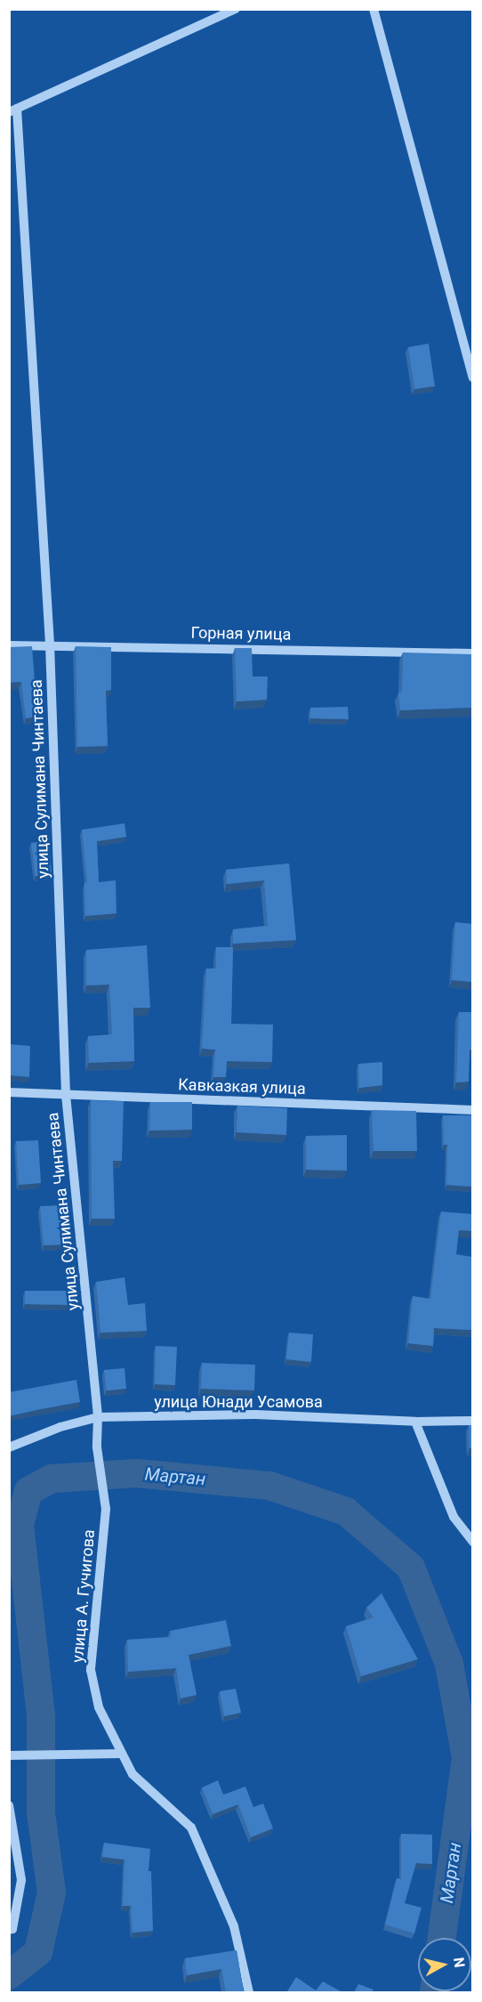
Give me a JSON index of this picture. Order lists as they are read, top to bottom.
{
  "streets": {
    "street": [
      "Горная улица",
      "улица Сулимана Чинтаева",
      "Кавказкая улица",
      "улица Юнади Усамова",
      "улица А. Гучигова"
    ]
  },
  "crossings": [
    ["Горная улица", "улица Сулимана Чинтаева"],
    ["улица Сулимана Чинтаева", "Кавказкая улица"],
    ["улица Сулимана Чинтаева", "улица Юнади Усамова"],
    ["улица Сулимана Чинтаева", "улица А. Гучигова"]
  ],
  "water": ["Мартан"],
  "north": "right"
}
